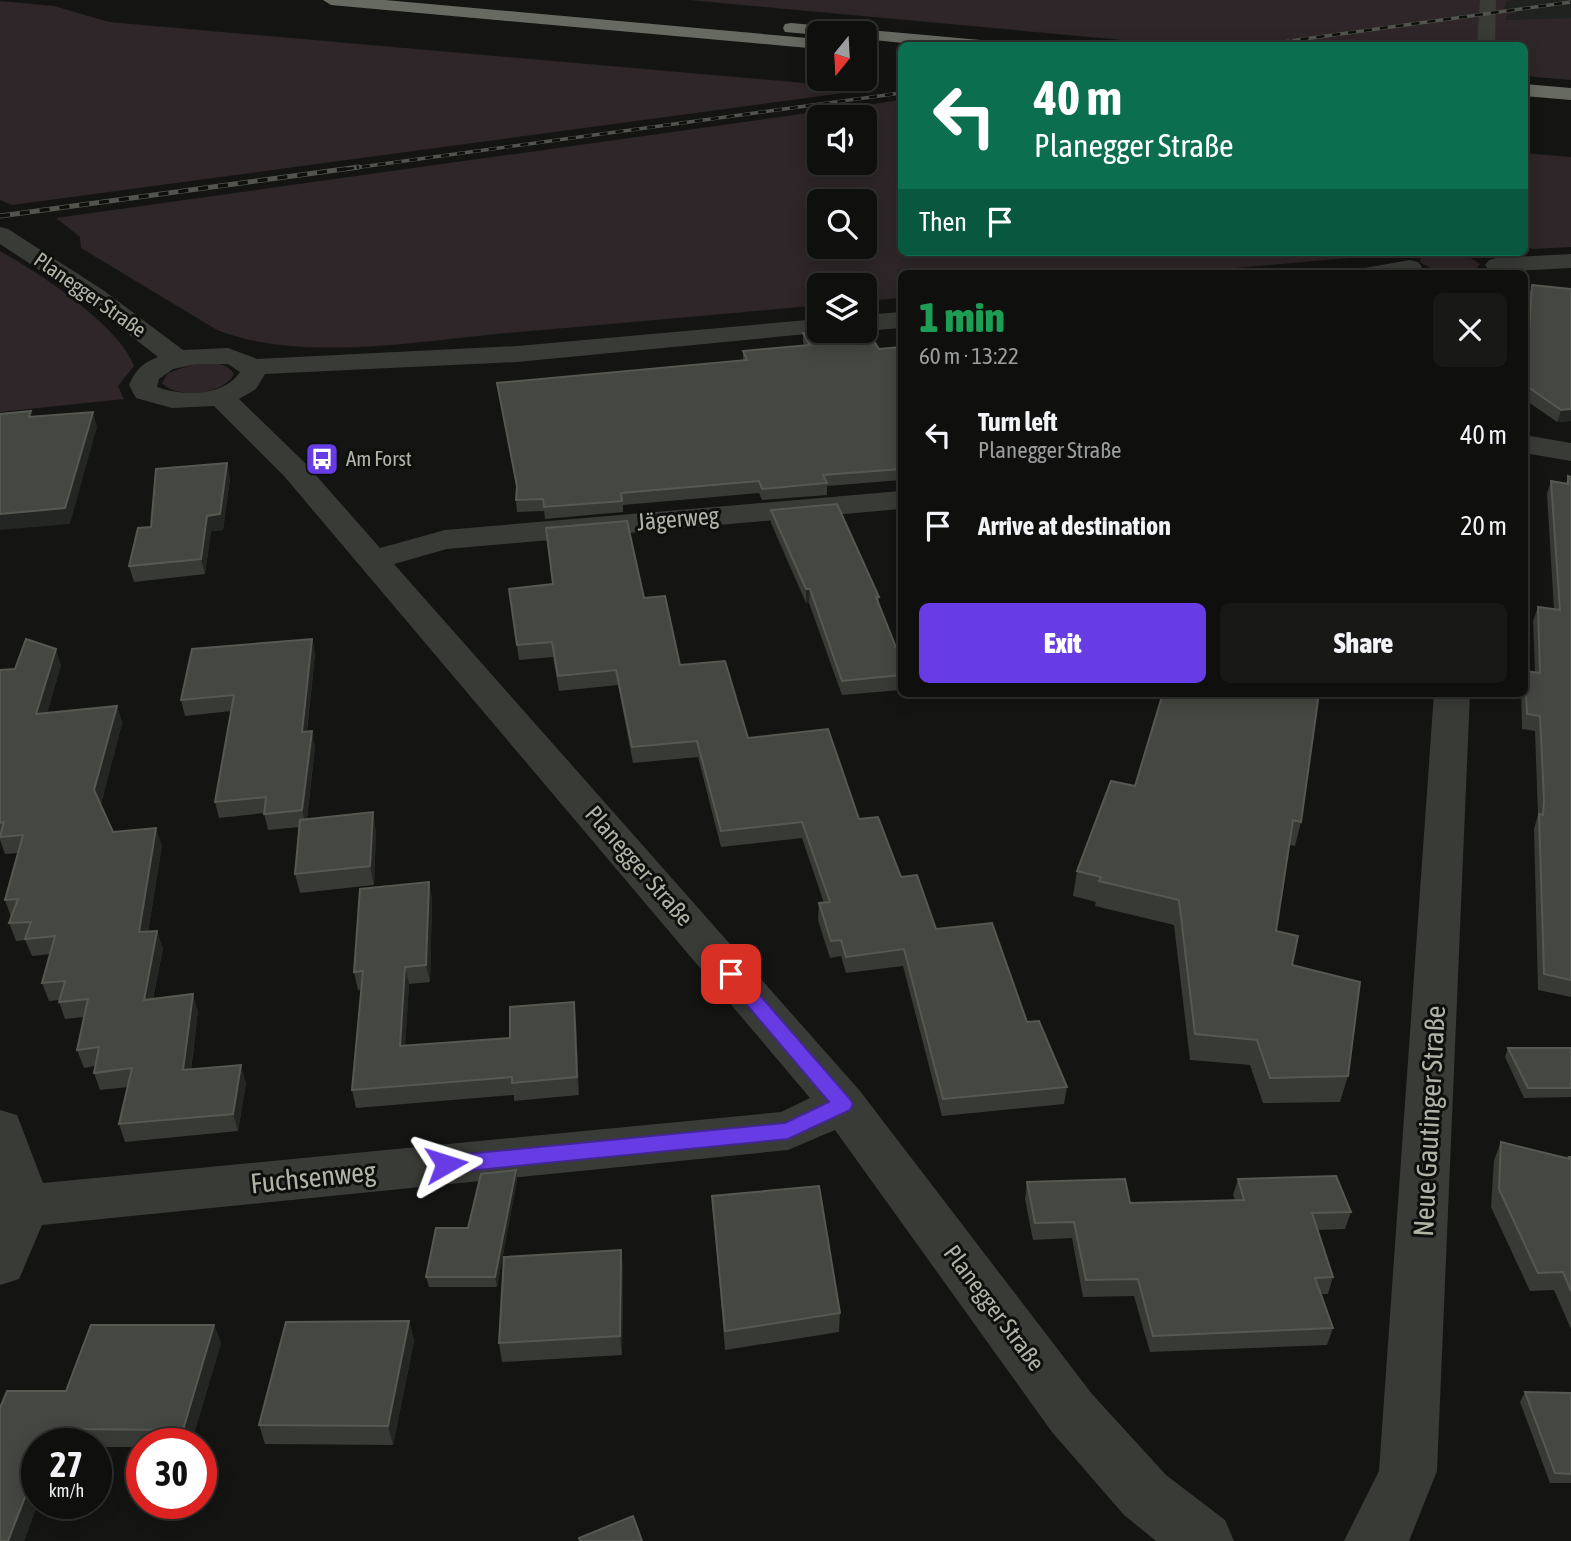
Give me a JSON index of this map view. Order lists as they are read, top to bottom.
{
  "streets": {
    "street": [
      "Planegger Straße",
      "Jägerweg",
      "Neue Gautinger Straße",
      "Fuchsenweg"
    ]
  },
  "crossings": [
    ["Planegger Straße", "Jägerweg"],
    ["Planegger Straße", "Fuchsenweg"]
  ],
  "places": {
    "bus stop": ["Am Forst"]
  },
  "north": "bottom",
  "page": {
    "turn": ["40 m", "Planegger Straße"],
    "then": "Then",
    "heading": ["1 min", "60 m · 13:22"],
    "list": [
      {
        "name": "Turn left",
        "note": "Planegger Straße",
        "value": "40 m"
      },
      {
        "name": "Arrive at destination",
        "value": "20 m"
      }
    ],
    "buttons": ["Exit", "Share"],
    "speed": "27 km/h",
    "limit": "30"
  }
}
